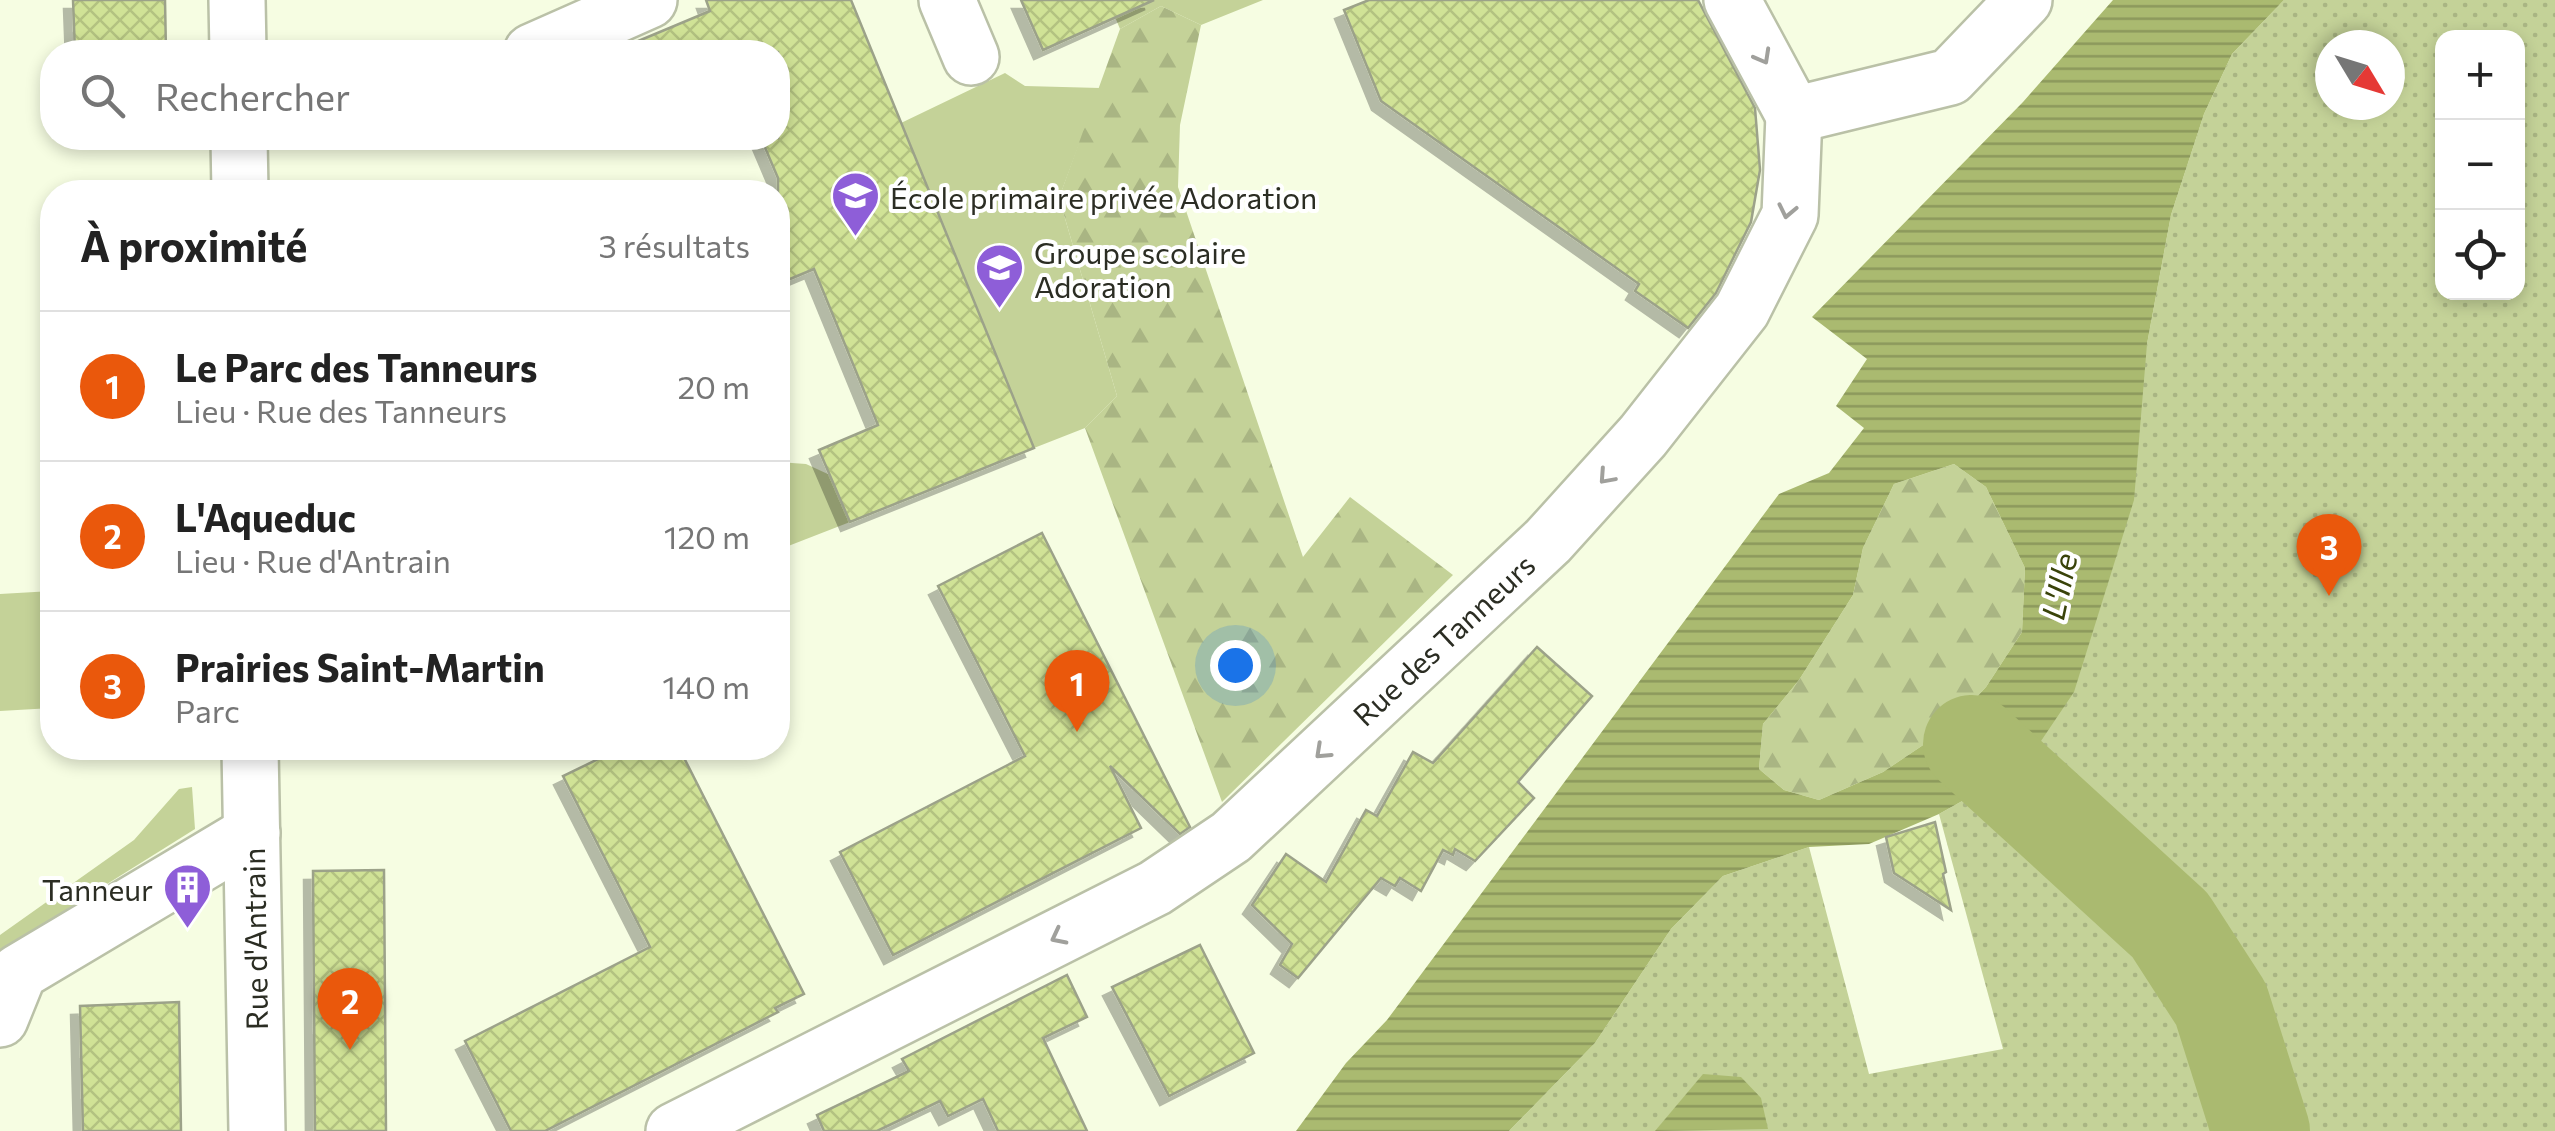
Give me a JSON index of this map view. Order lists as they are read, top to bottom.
{
  "streets": {
    "street": ["Rue des Tanneurs", "Rue d'Antrain"]
  },
  "one_way": ["Rue des Tanneurs"],
  "water": ["L'Ille"],
  "places": {
    "school or university": ["École primaire privée Adoration", "Groupe scolaire Adoration"],
    "building": ["Tanneur"]
  },
  "north": "bottom right",
  "page": {
    "map_buttons": ["+", "−"],
    "search": "Rechercher",
    "heading": ["À proximité", "3 résultats"],
    "list": [
      {
        "mark": "1",
        "name": "Le Parc des Tanneurs",
        "note": "Lieu · Rue des Tanneurs",
        "value": "20 m"
      },
      {
        "mark": "2",
        "name": "L'Aqueduc",
        "note": "Lieu · Rue d'Antrain",
        "value": "120 m"
      },
      {
        "mark": "3",
        "name": "Prairies Saint-Martin",
        "note": "Parc",
        "value": "140 m"
      }
    ],
    "pins": ["3", "1", "2"]
  }
}
